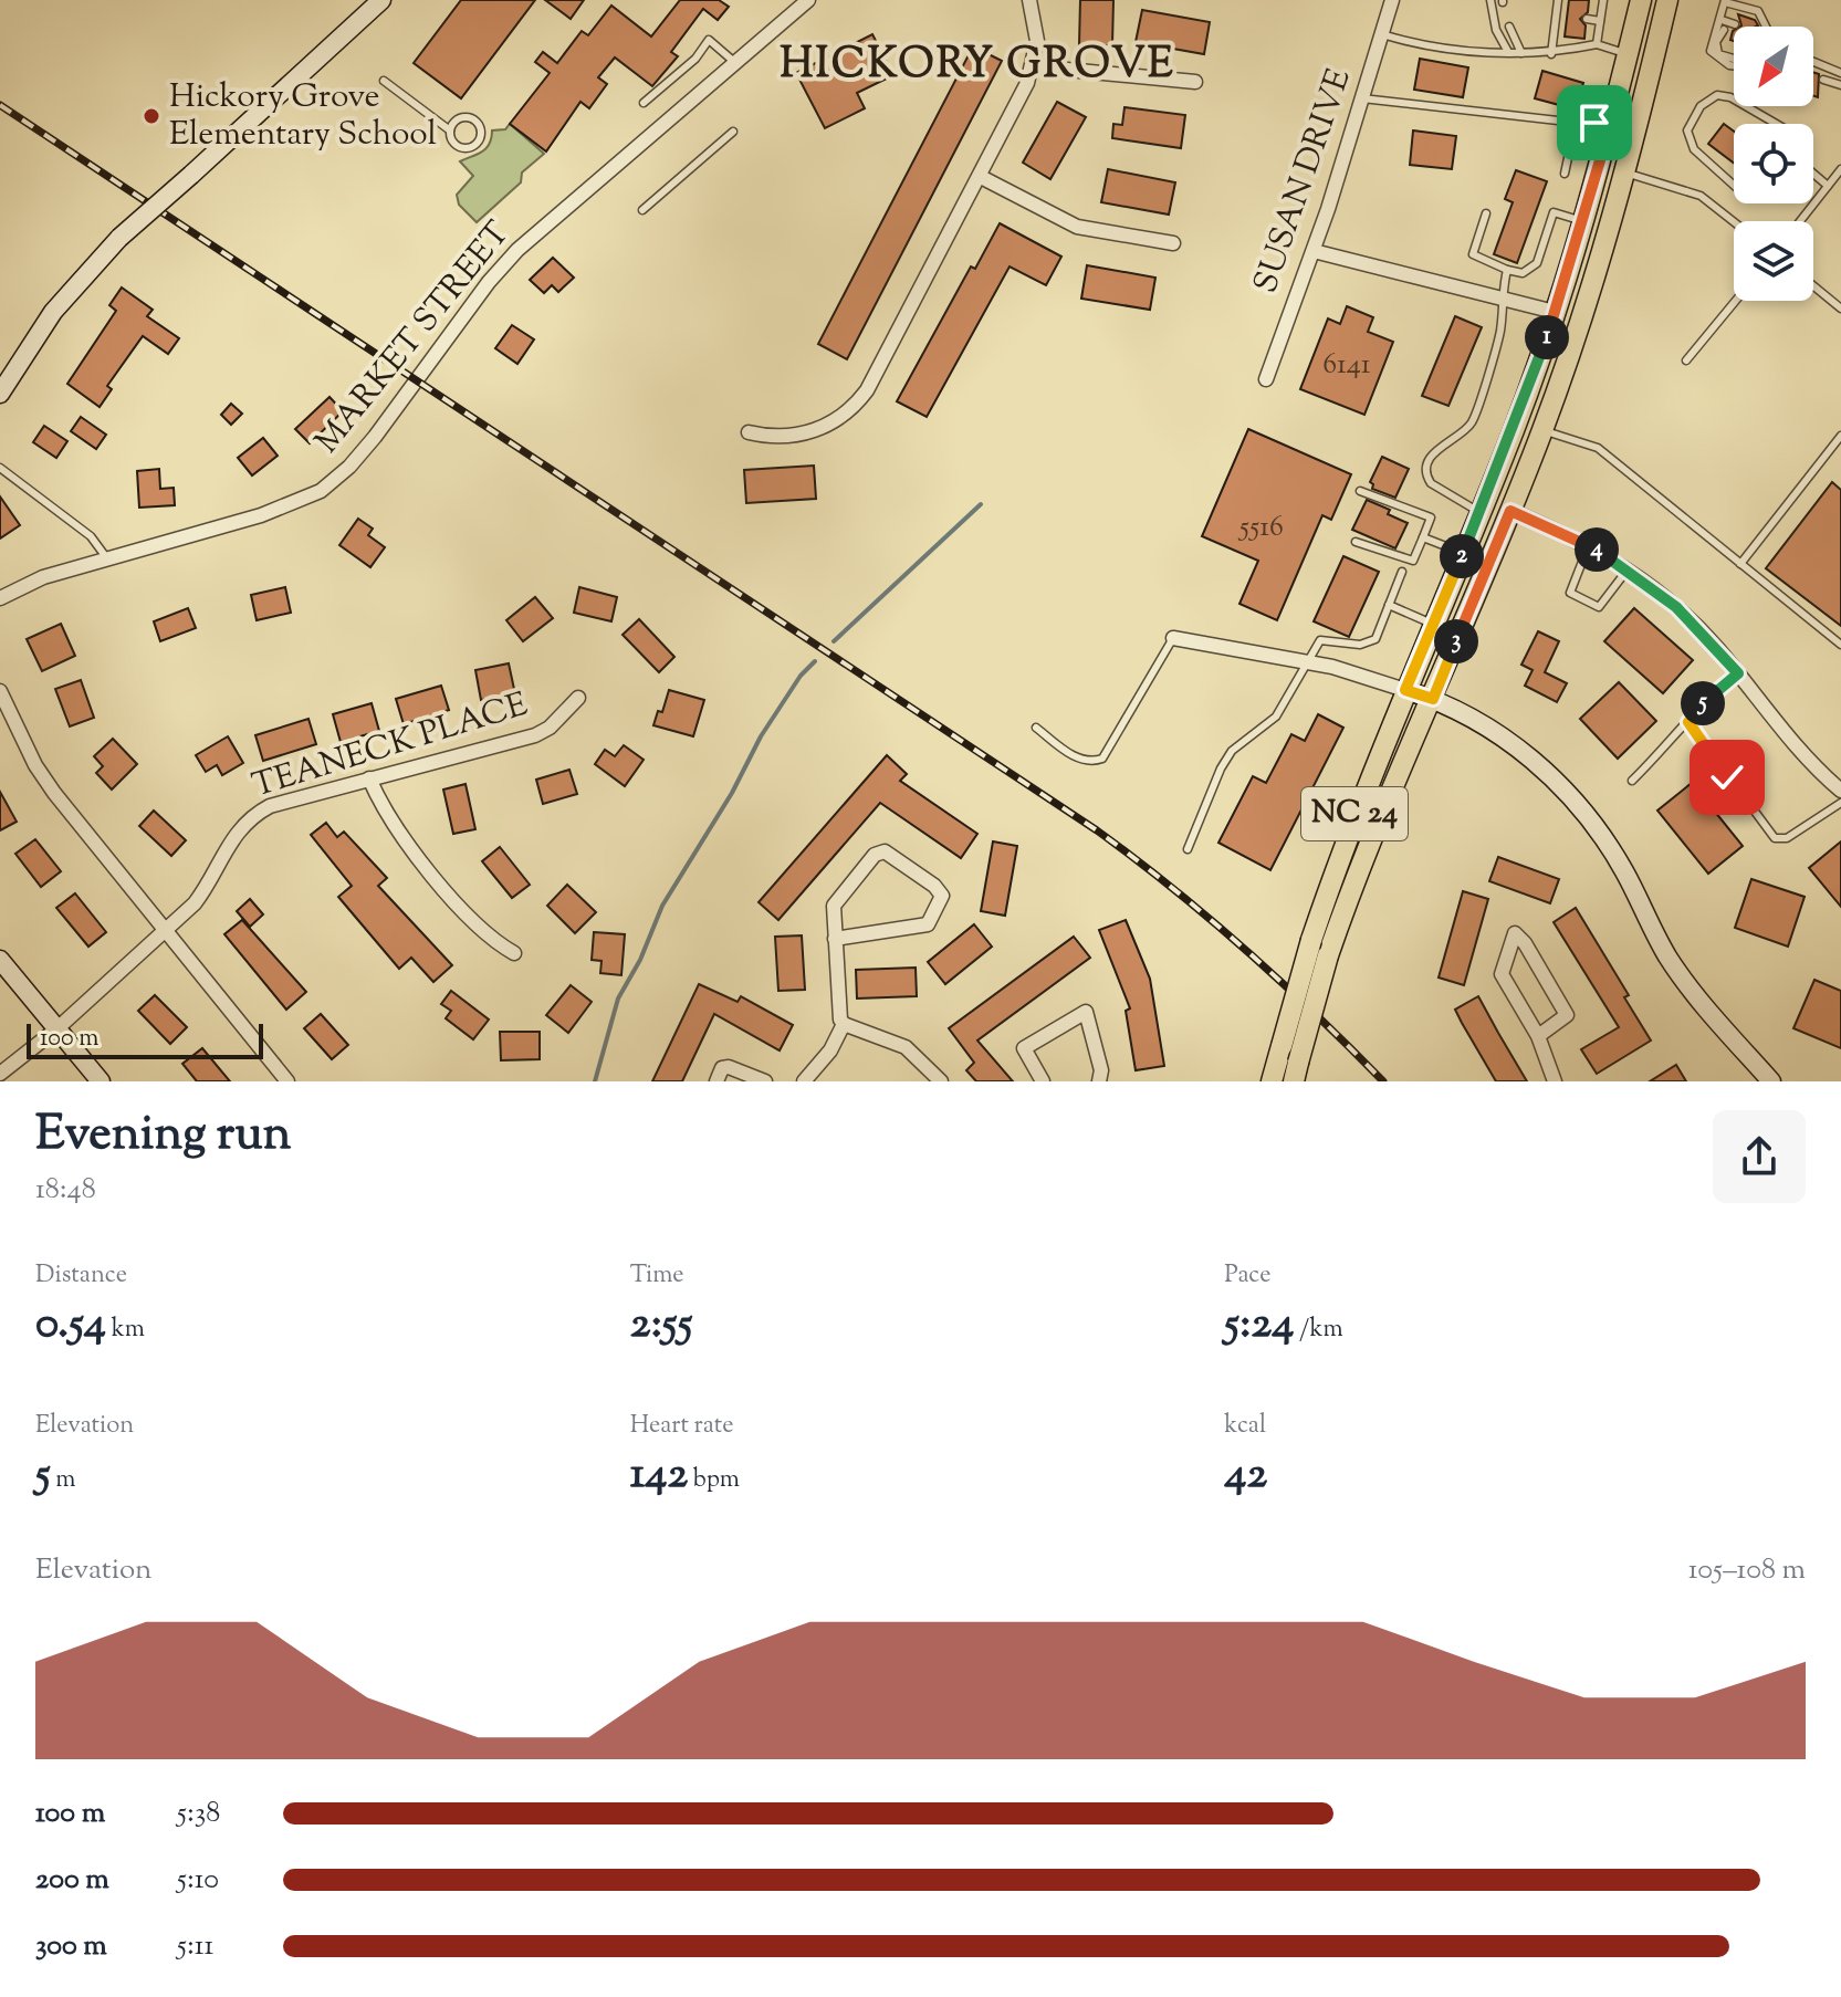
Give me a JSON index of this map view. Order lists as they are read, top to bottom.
{
  "streets": {
    "main road": ["NC 24"],
    "street": ["SUSAN DRIVE", "MARKET STREET", "TEANECK PLACE"]
  },
  "districts": ["HICKORY GROVE"],
  "places": ["Hickory Grove Elementary School"],
  "house_numbers": ["6141", "5516"],
  "scale_bar": "100 m",
  "north": "bottom left",
  "page": {
    "pins": [
      "1",
      "4",
      "2",
      "3",
      "5"
    ],
    "scale": "100 m",
    "heading": ["Evening run", "18:48"],
    "stats": [
      ["Distance", "0.54 km"],
      ["Time", "2:55"],
      ["Pace", "5:24 /km"],
      ["Elevation", "5 m"],
      ["Heart rate", "142 bpm"],
      ["kcal", "42"]
    ],
    "chart": ["Elevation", "105–108 m"],
    "list": [
      {
        "name": "100 m",
        "note": "5:38"
      },
      {
        "name": "200 m",
        "note": "5:10"
      },
      {
        "name": "300 m",
        "note": "5:11"
      }
    ]
  }
}
